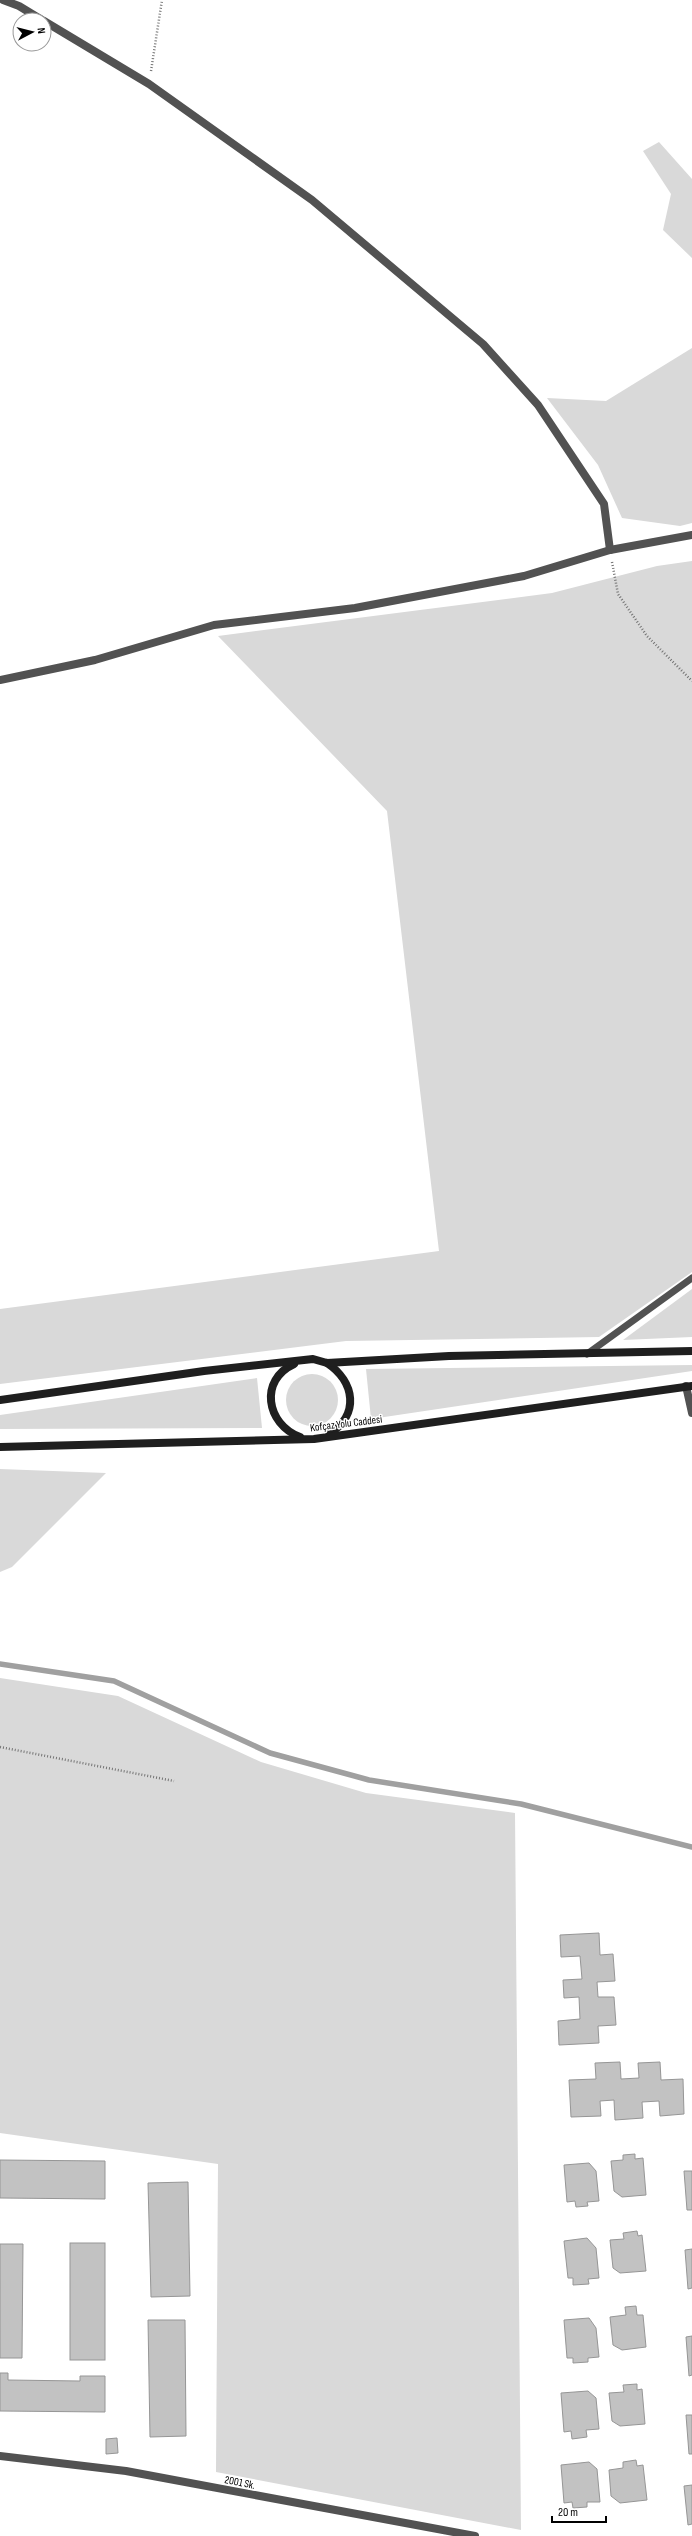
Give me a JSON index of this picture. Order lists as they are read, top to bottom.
{
  "streets": {
    "main road": ["Kofçaz Yolu Caddesi"],
    "street": ["2001 Sk."]
  },
  "scale_bar": "20 m",
  "north": "right"
}
